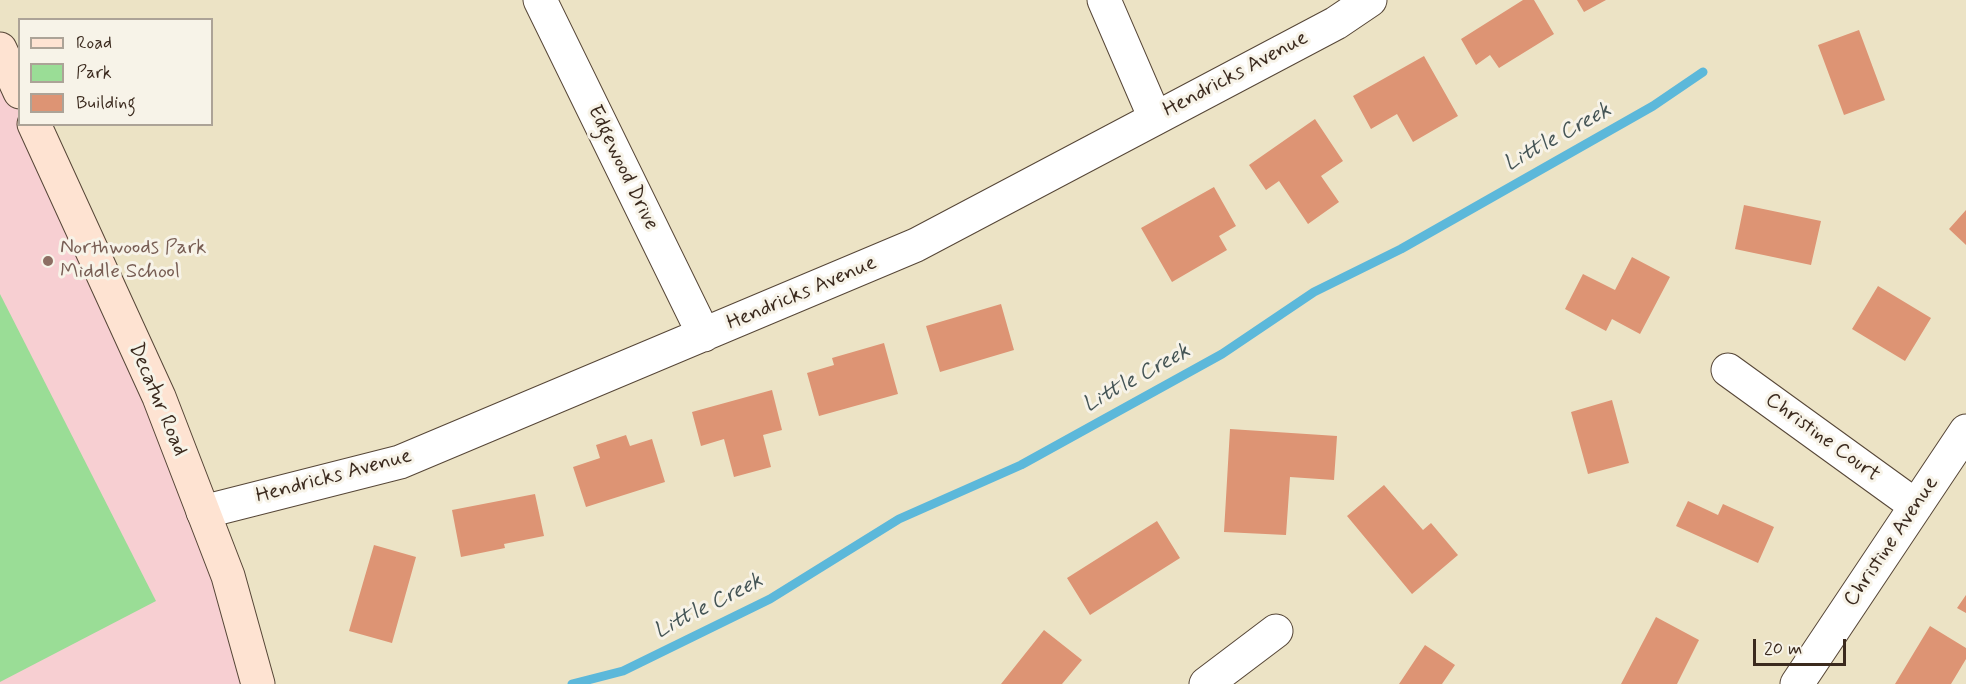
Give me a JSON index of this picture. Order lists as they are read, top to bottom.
{
  "streets": {
    "street": [
      "Hendricks Avenue",
      "Edgewood Drive",
      "Decatur Road",
      "Christine Court",
      "Christine Avenue"
    ]
  },
  "crossings": [
    ["Hendricks Avenue", "Edgewood Drive"],
    ["Hendricks Avenue", "Decatur Road"],
    ["Christine Court", "Christine Avenue"]
  ],
  "water": ["Little Creek"],
  "places": ["Northwoods Park Middle School"],
  "legend": ["Road", "Park", "Building"],
  "scale_bar": "20 m"
}
